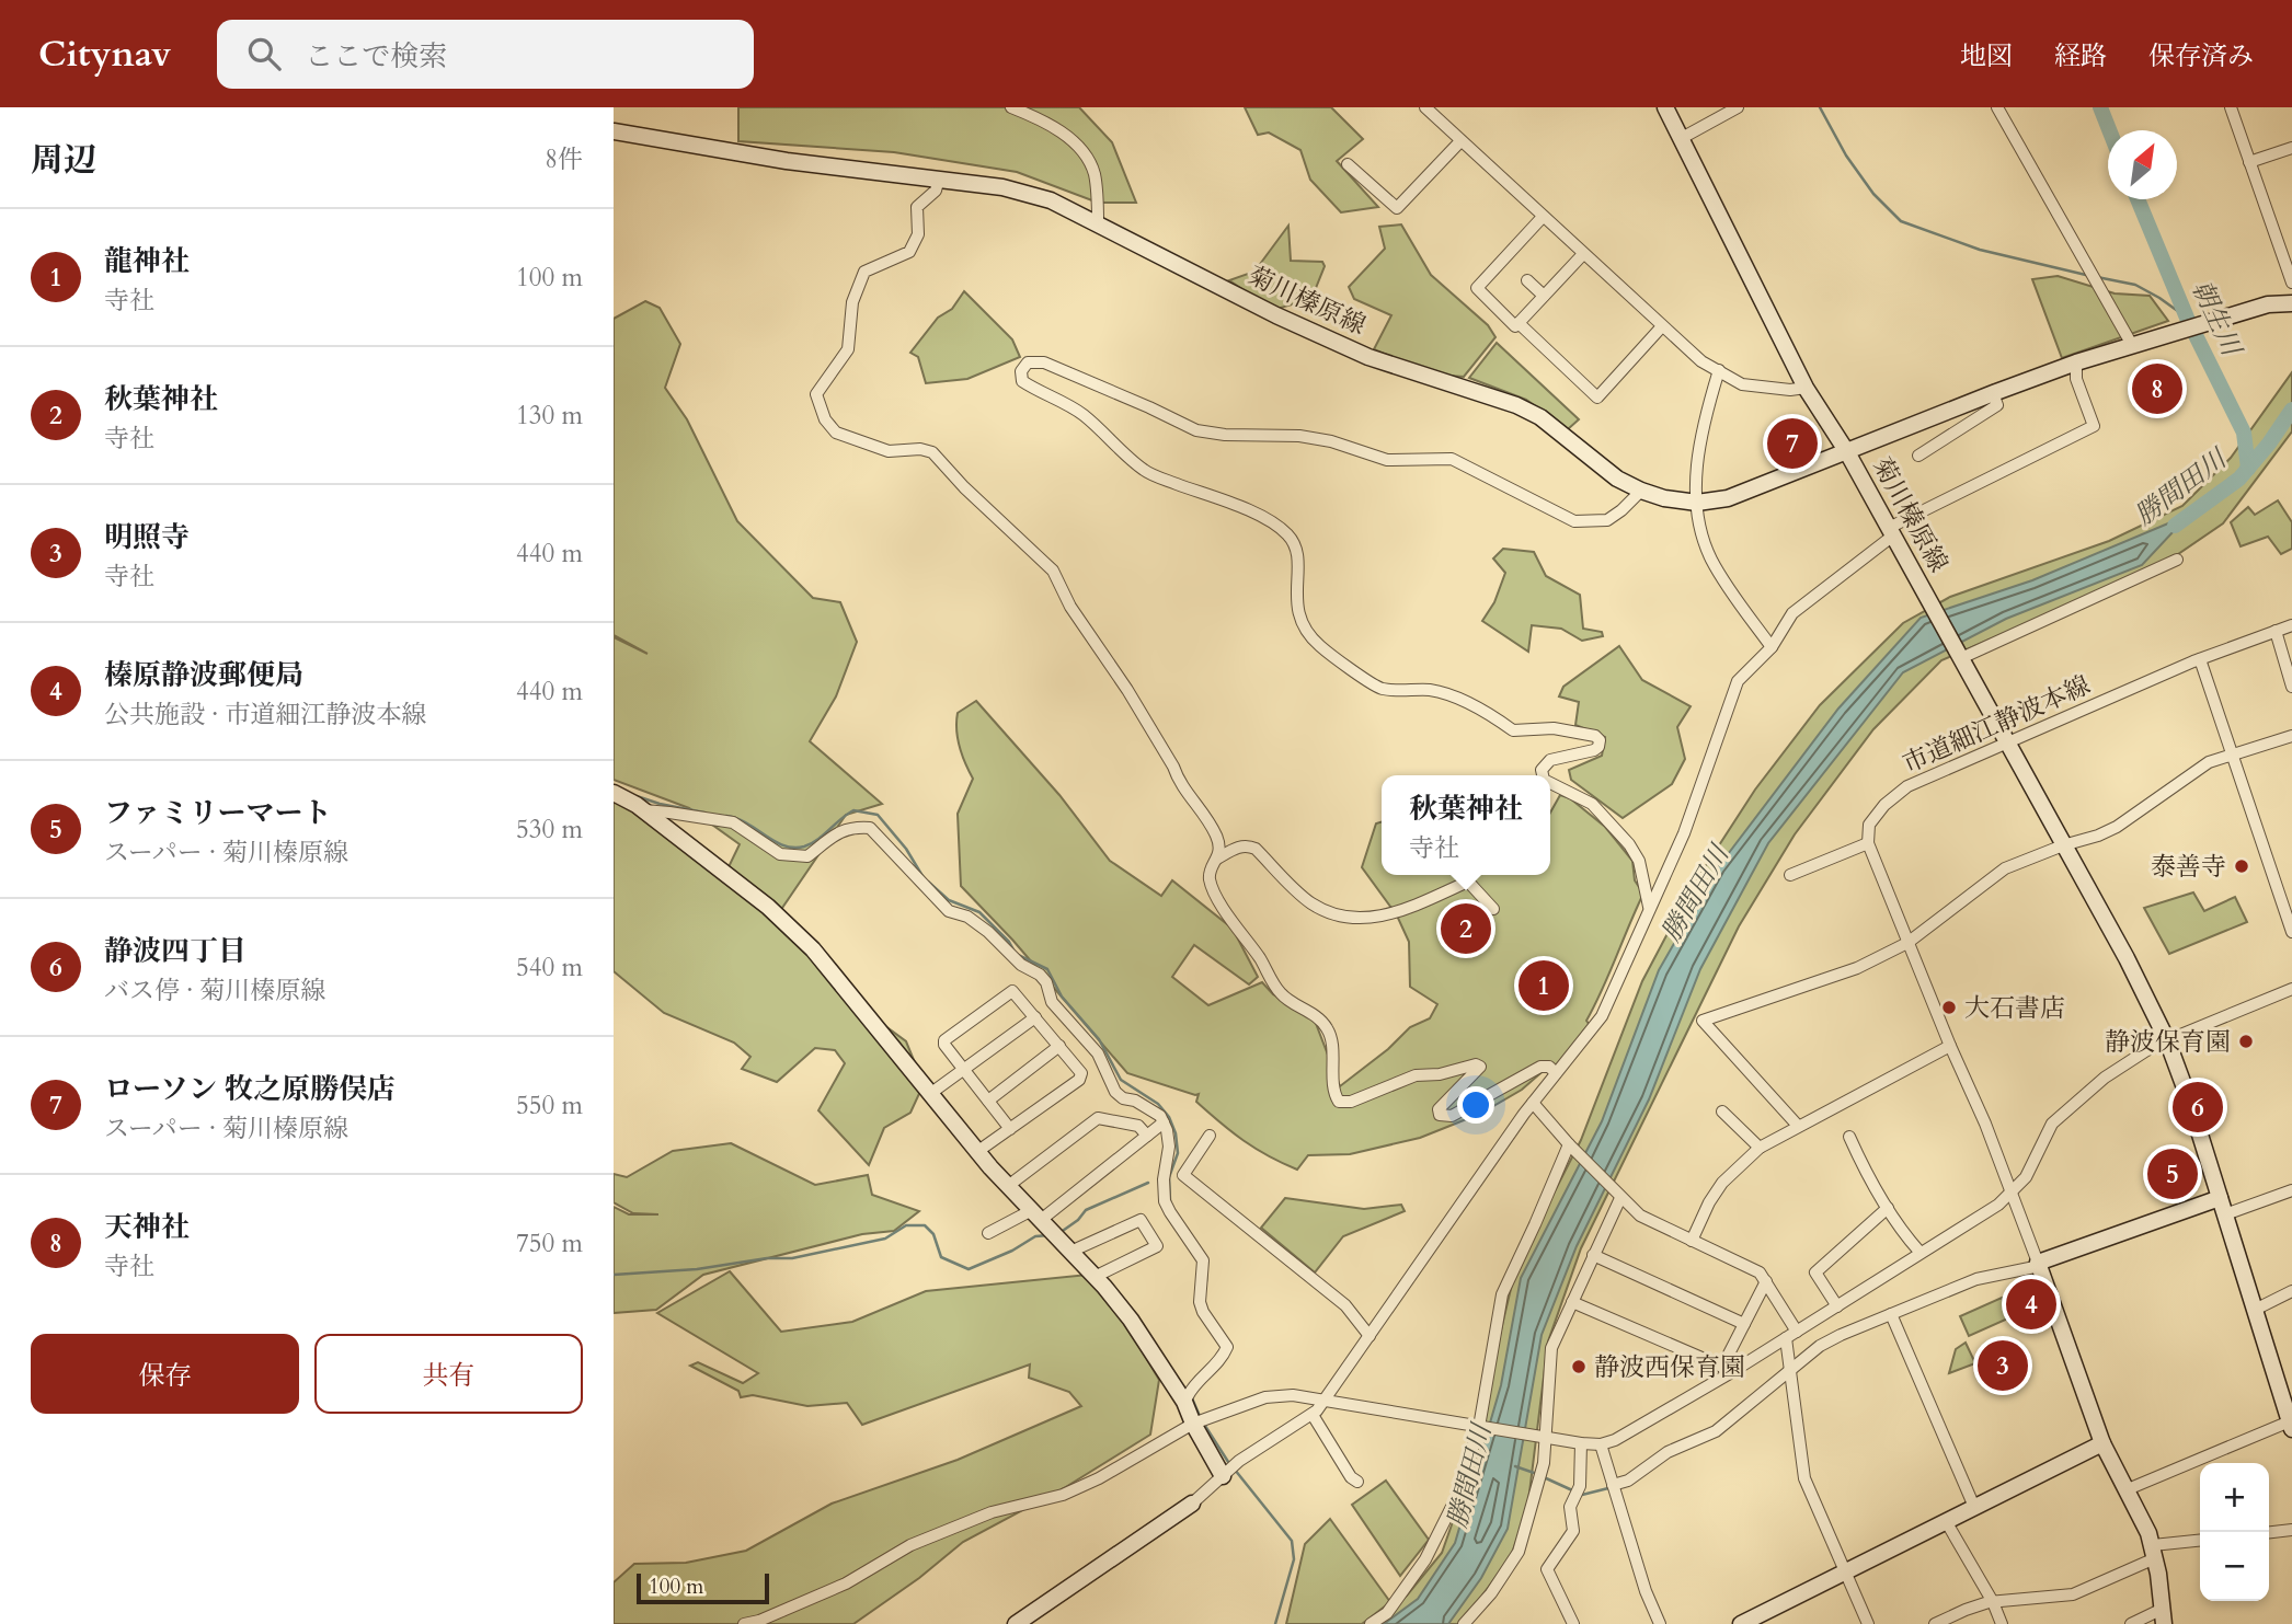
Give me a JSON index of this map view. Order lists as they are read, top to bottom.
{
  "streets": {
    "street": ["菊川榛原線", "市道細江静波本線"]
  },
  "crossings": [
    ["菊川榛原線", "市道細江静波本線"]
  ],
  "water": ["朝生川", "勝間田川"],
  "places": [
    "泰善寺",
    "大石書店",
    "静波保育園",
    "静波西保育園"
  ],
  "scale_bar": "100 m",
  "north": "top right",
  "page": {
    "header": "Citynav",
    "search": "ここで検索",
    "nav": ["地図", "経路", "保存済み"],
    "heading": ["周辺", "8件"],
    "list": [
      {
        "mark": "1",
        "name": "龍神社",
        "note": "寺社",
        "value": "100 m"
      },
      {
        "mark": "2",
        "name": "秋葉神社",
        "note": "寺社",
        "value": "130 m"
      },
      {
        "mark": "3",
        "name": "明照寺",
        "note": "寺社",
        "value": "440 m"
      },
      {
        "mark": "4",
        "name": "榛原静波郵便局",
        "note": "公共施設 · 市道細江静波本線",
        "value": "440 m"
      },
      {
        "mark": "5",
        "name": "ファミリーマート",
        "note": "スーパー · 菊川榛原線",
        "value": "530 m"
      },
      {
        "mark": "6",
        "name": "静波四丁目",
        "note": "バス停 · 菊川榛原線",
        "value": "540 m"
      },
      {
        "mark": "7",
        "name": "ローソン 牧之原勝俣店",
        "note": "スーパー · 菊川榛原線",
        "value": "550 m"
      },
      {
        "mark": "8",
        "name": "天神社",
        "note": "寺社",
        "value": "750 m"
      }
    ],
    "pins": [
      "8",
      "7",
      "2",
      "1",
      "6",
      "5",
      "4",
      "3"
    ],
    "popup": ["秋葉神社", "寺社"],
    "buttons": ["保存", "共有"],
    "map_buttons": ["+", "−"],
    "scale": "100 m"
  }
}
